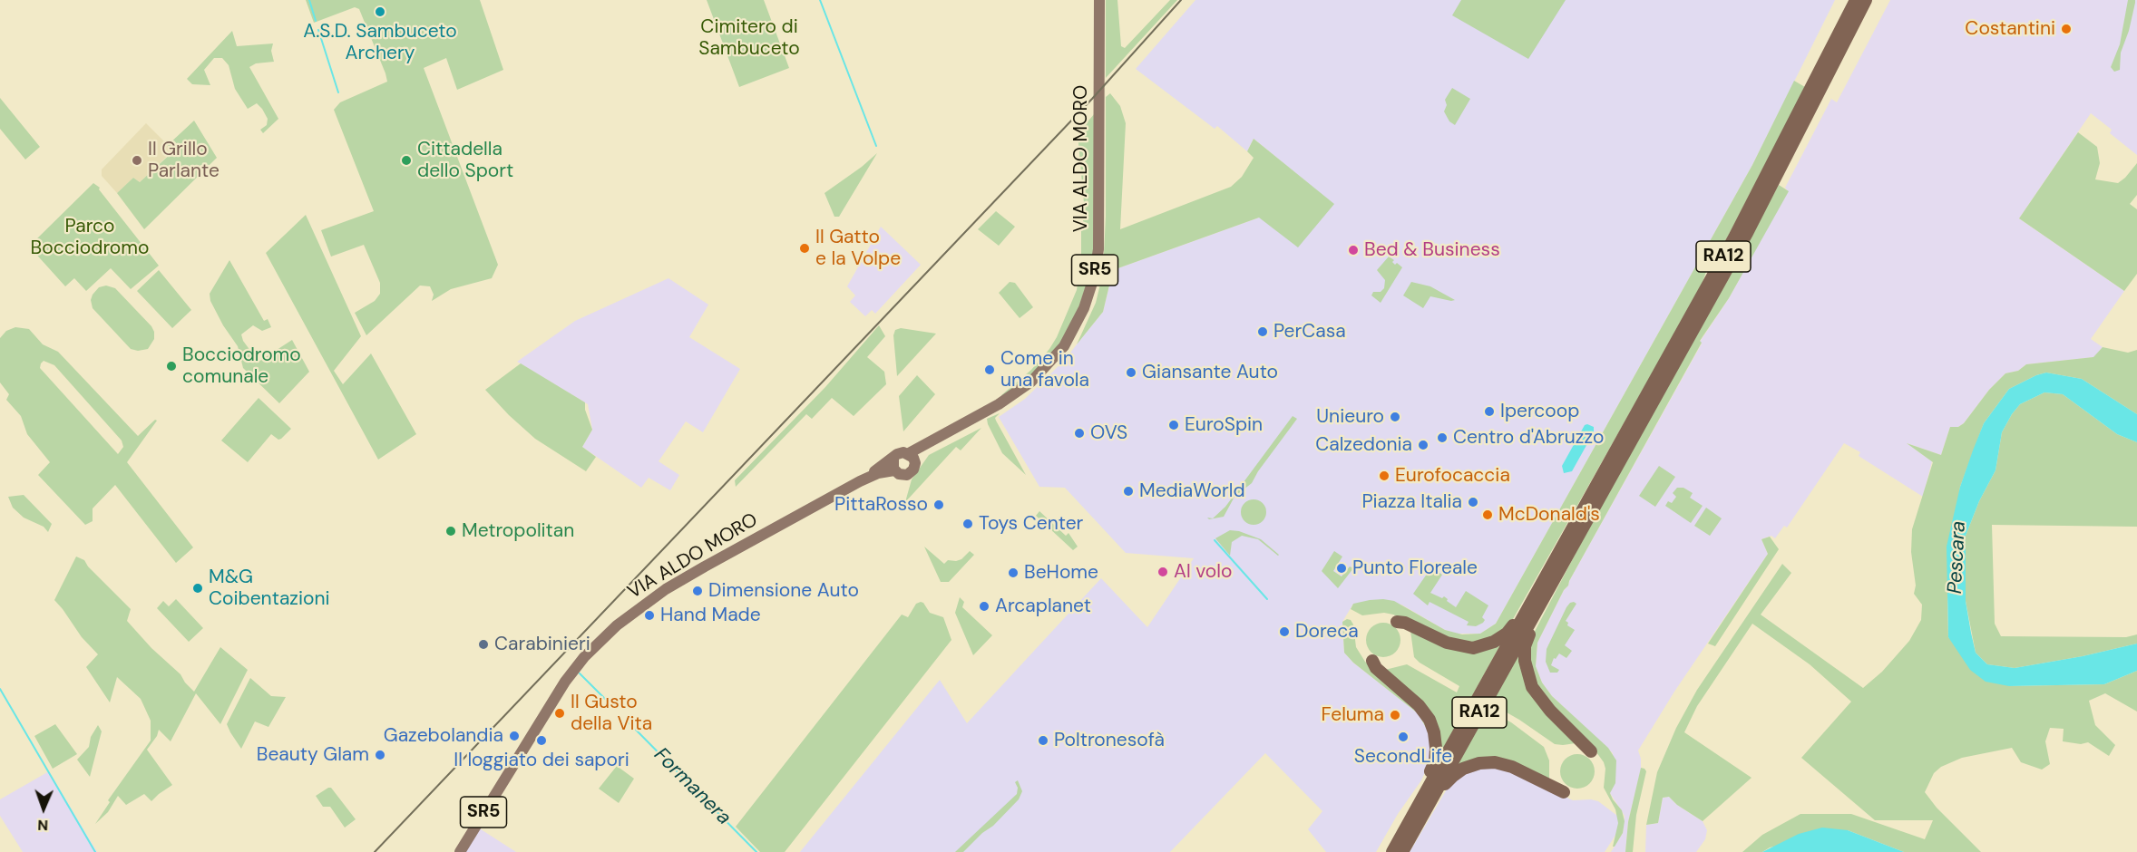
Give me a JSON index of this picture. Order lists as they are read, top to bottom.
{
  "streets": {
    "highway": ["RA12"],
    "main road": ["VIA ALDO MORO", "SR5"]
  },
  "crossings": [
    ["VIA ALDO MORO", "SR5"]
  ],
  "water": ["Pescara", "Formanera"],
  "parks": ["Cimitero di Sambuceto", "Parco Bocciodromo"],
  "places": [
    "A.S.D. Sambuceto Archery",
    "Costantini",
    "Il Grillo Parlante",
    "Cittadella dello Sport",
    "Il Gatto e la Volpe",
    "Bed & Business",
    "PerCasa",
    "Bocciodromo comunale",
    "Come in una favola",
    "Giansante Auto",
    "Ipercoop",
    "Unieuro",
    "EuroSpin",
    "OVS",
    "Centro d'Abruzzo",
    "Calzedonia",
    "Eurofocaccia",
    "MediaWorld",
    "Piazza Italia",
    "PittaRosso",
    "McDonald's",
    "Toys Center",
    "Metropolitan",
    "Punto Floreale",
    "Al volo",
    "BeHome",
    "M&G Coibentazioni",
    "Dimensione Auto",
    "Arcaplanet",
    "Hand Made",
    "Doreca",
    "Carabinieri",
    "Il Gusto della Vita",
    "Feluma",
    "Gazebolandia",
    "SecondLife",
    "Il loggiato dei sapori",
    "Poltronesofà",
    "Beauty Glam"
  ],
  "north": "bottom"
}
